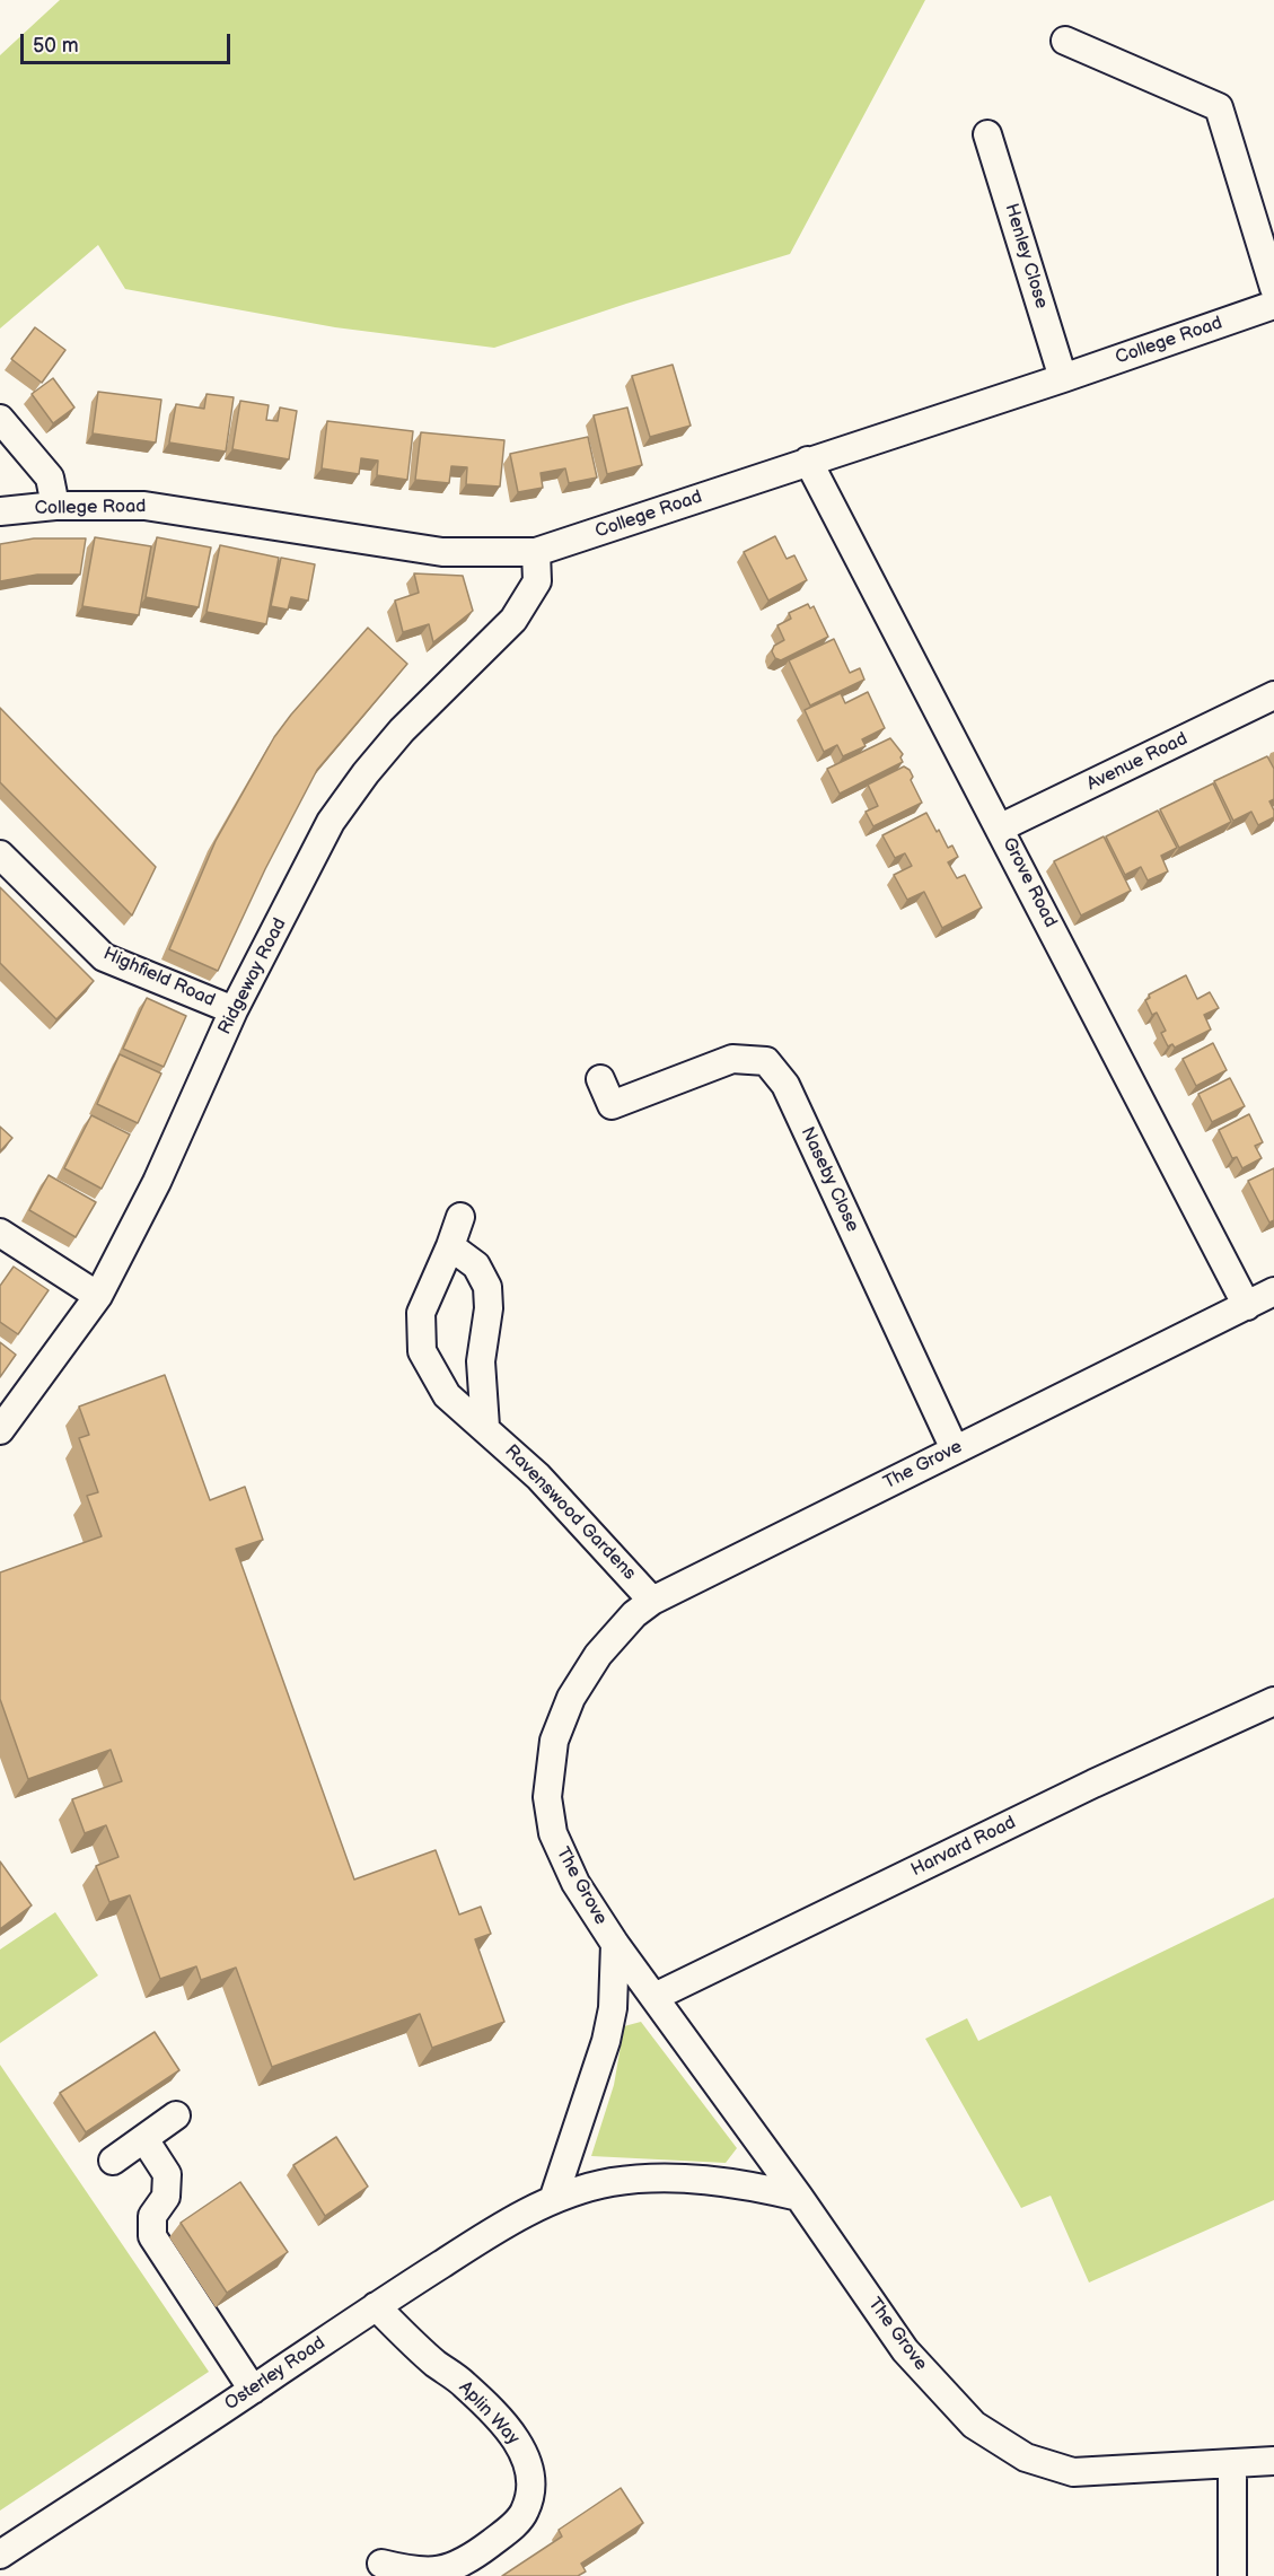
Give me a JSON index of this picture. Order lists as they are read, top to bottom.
{
  "streets": {
    "street": [
      "Henley Close",
      "College Road",
      "Avenue Road",
      "Grove Road",
      "Ridgeway Road",
      "Highfield Road",
      "Naseby Close",
      "The Grove",
      "Ravenswood Gardens",
      "Harvard Road",
      "Osterley Road",
      "Aplin Way"
    ]
  },
  "crossings": [
    ["Henley Close", "College Road"],
    ["College Road", "Grove Road"],
    ["College Road", "Ridgeway Road"],
    ["Avenue Road", "Grove Road"],
    ["Grove Road", "The Grove"],
    ["Ridgeway Road", "Highfield Road"],
    ["Naseby Close", "The Grove"],
    ["The Grove", "Ravenswood Gardens"],
    ["The Grove", "Harvard Road"],
    ["The Grove", "Osterley Road"],
    ["Osterley Road", "Aplin Way"]
  ],
  "scale_bar": "50 m"
}
